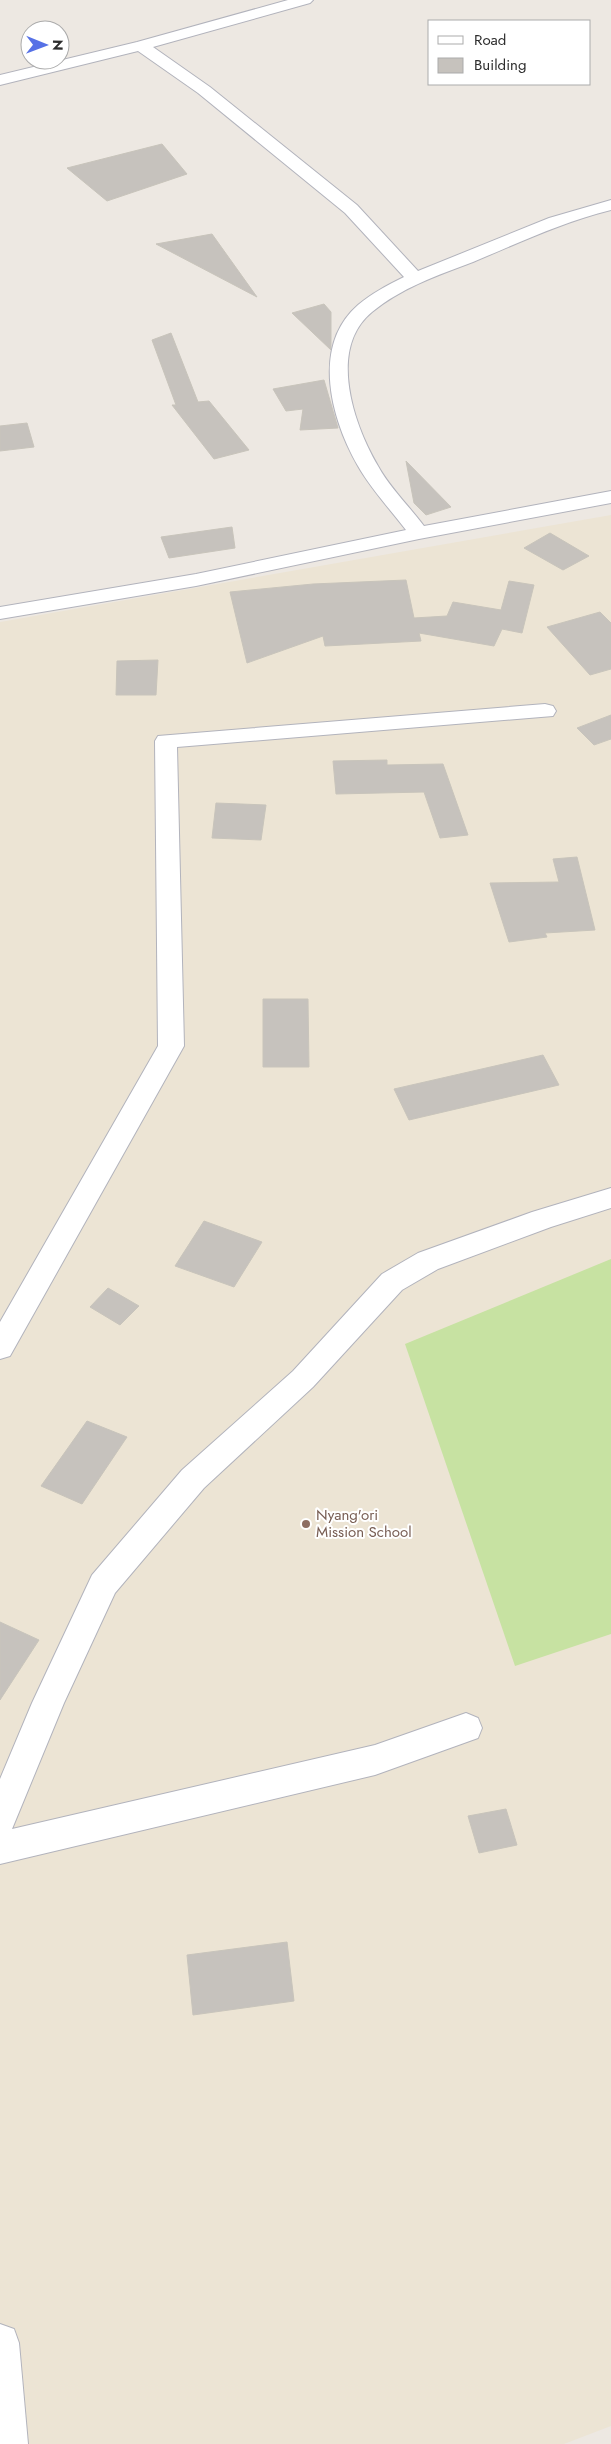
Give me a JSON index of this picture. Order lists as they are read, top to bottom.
{
  "places": ["Nyang'ori Mission School"],
  "legend": ["Road", "Building"],
  "north": "right"
}
